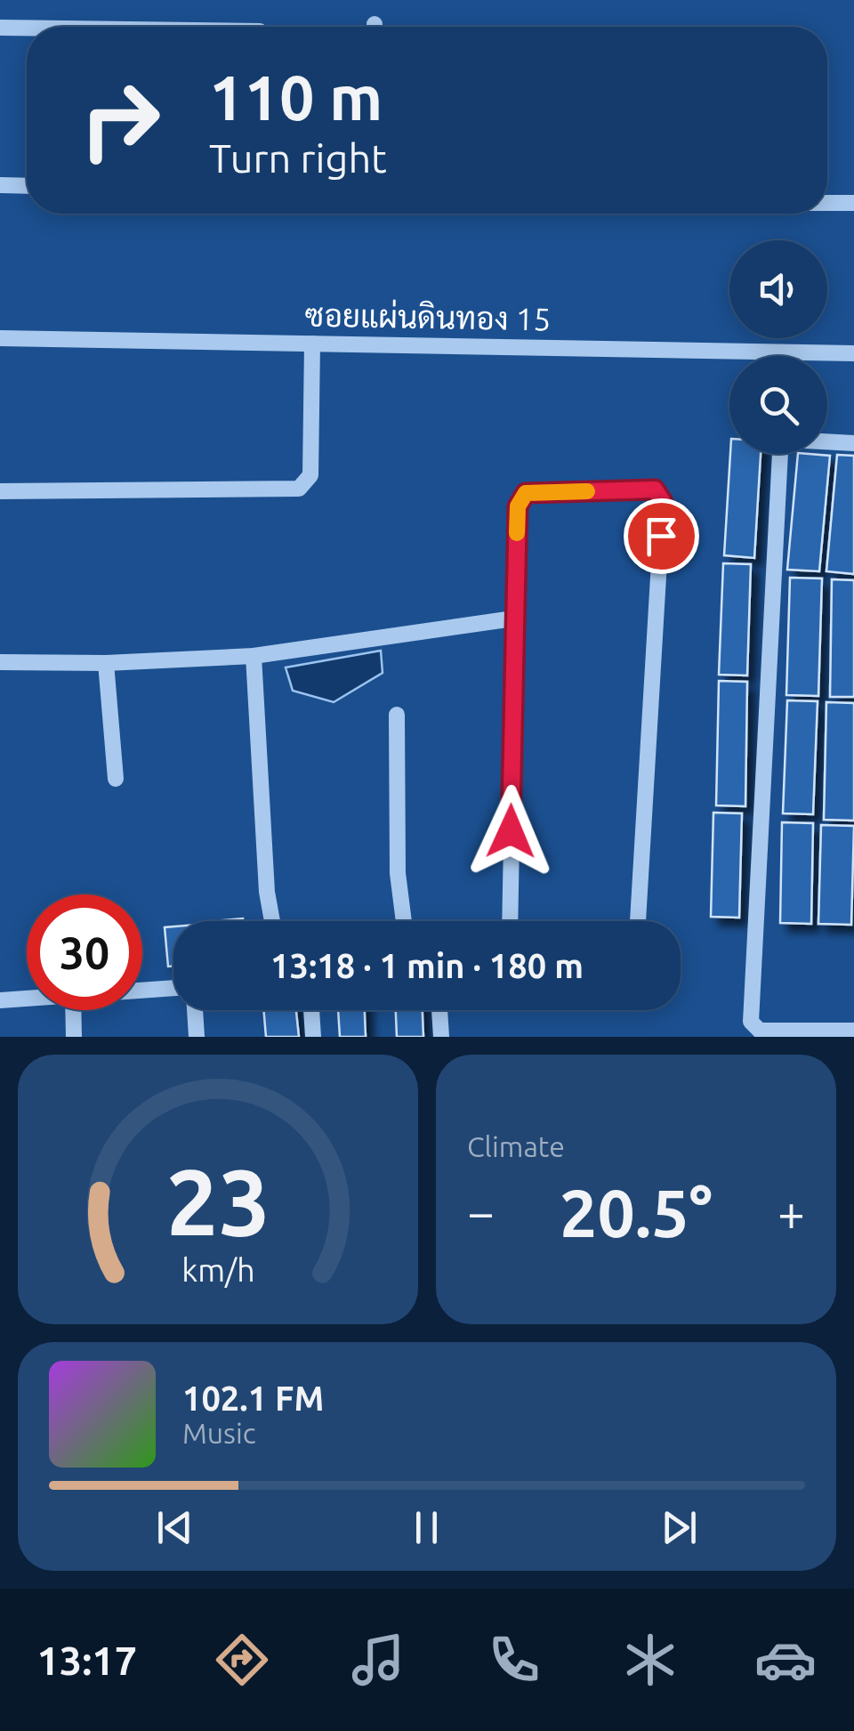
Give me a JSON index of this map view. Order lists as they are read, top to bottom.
{
  "streets": {
    "street": ["ซอยแผ่นดินทอง 15"]
  },
  "page": {
    "turn": ["110 m", "Turn right"],
    "limit": "30",
    "trip": "13:18 · 1 min · 180 m",
    "tile": "Climate",
    "heat": ["−", "20.5°", "+"],
    "song": ["102.1 FM", "Music"],
    "tabs": "13:17",
    "gauge": ["23", "km/h"]
  }
}
